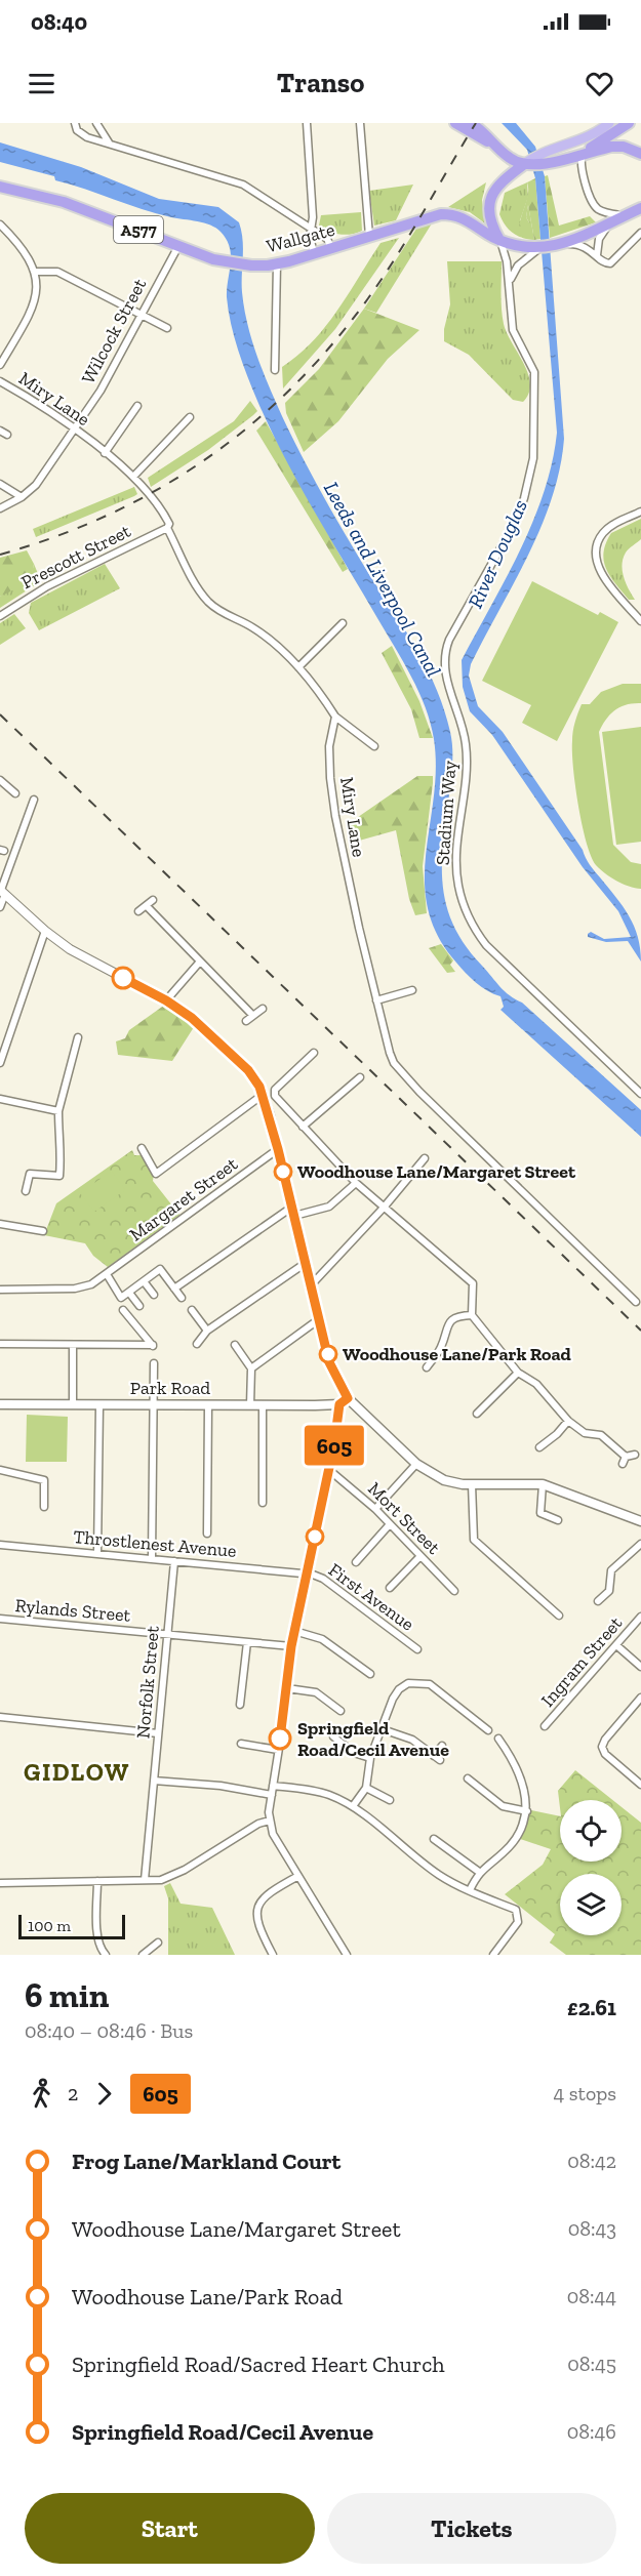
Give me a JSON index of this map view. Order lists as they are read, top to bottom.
{
  "streets": {
    "highway": ["A577", "Wallgate"],
    "main road": ["Park Road"],
    "street": [
      "Wilcock Street",
      "Miry Lane",
      "Prescott Street",
      "Stadium Way",
      "Margaret Street",
      "Mort Street",
      "Throstlenest Avenue",
      "First Avenue",
      "Rylands Street",
      "Ingram Street",
      "Norfolk Street"
    ]
  },
  "crossings": [
    ["A577", "Wallgate"],
    ["A577", "Stadium Way"],
    ["Wallgate", "Wilcock Street"],
    ["Wallgate", "Stadium Way"],
    ["Wilcock Street", "Miry Lane"],
    ["Miry Lane", "Prescott Street"],
    ["Throstlenest Avenue", "First Avenue"],
    ["Throstlenest Avenue", "Norfolk Street"],
    ["Rylands Street", "Norfolk Street"]
  ],
  "districts": ["GIDLOW"],
  "water": ["River Douglas", "Leeds and Liverpool Canal"],
  "places": ["Woodhouse Lane/Margaret Street", "Woodhouse Lane/Park Road", "Springfield Road/Cecil Avenue"],
  "lines": ["bus line 605"],
  "scale_bar": "100 m",
  "page": {
    "status": "08:40",
    "header": "Transo",
    "on_map": "605",
    "scale": "100 m",
    "heading": ["6 min", "08:40 – 08:46 · Bus", "£2.61"],
    "legs": ["2", "605", "4 stops"],
    "list": [
      {
        "name": "Frog Lane/Markland Court",
        "value": "08:42"
      },
      {
        "name": "Woodhouse Lane/Margaret Street",
        "value": "08:43"
      },
      {
        "name": "Woodhouse Lane/Park Road",
        "value": "08:44"
      },
      {
        "name": "Springfield Road/Sacred Heart Church",
        "value": "08:45"
      },
      {
        "name": "Springfield Road/Cecil Avenue",
        "value": "08:46"
      }
    ],
    "buttons": ["Start", "Tickets"]
  }
}
